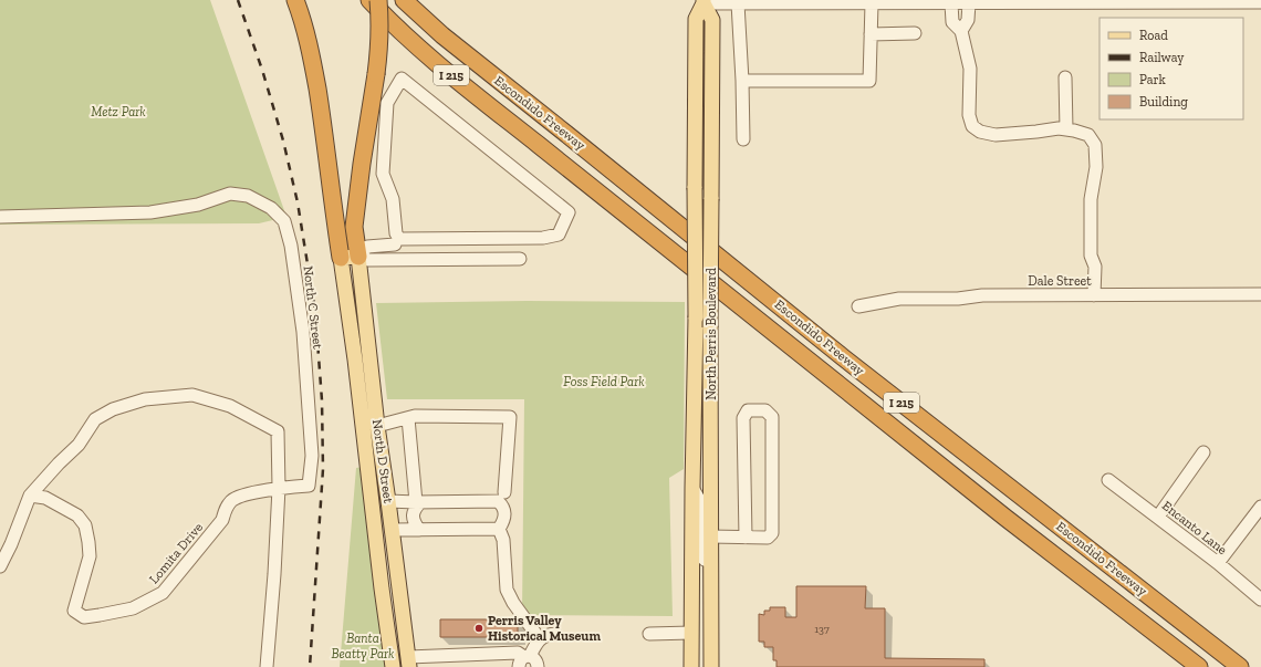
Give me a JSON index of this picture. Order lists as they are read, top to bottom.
{
  "streets": {
    "highway": ["I 215", "Escondido Freeway"],
    "main road": ["North Perris Boulevard", "North D Street"],
    "street": [
      "Dale Street",
      "North C Street",
      "Encanto Lane",
      "Lomita Drive"
    ]
  },
  "crossings": [
    ["North C Street", "Lomita Drive"]
  ],
  "parks": ["Metz Park", "Foss Field Park", "Banta Beatty Park"],
  "places": ["Perris Valley Historical Museum"],
  "house_numbers": ["137"],
  "legend": [
    "Road",
    "Railway",
    "Park",
    "Building"
  ]
}
